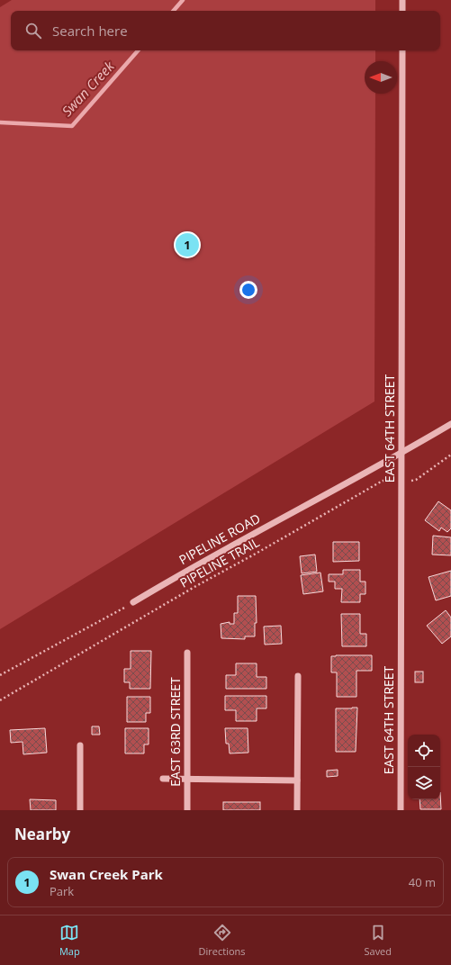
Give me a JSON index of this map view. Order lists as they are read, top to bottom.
{
  "streets": {
    "street": ["EAST 64TH STREET", "PIPELINE ROAD", "EAST 63RD STREET"],
    "path": ["PIPELINE TRAIL"]
  },
  "crossings": [
    ["EAST 64TH STREET", "PIPELINE ROAD"],
    ["EAST 64TH STREET", "PIPELINE TRAIL"]
  ],
  "water": ["Swan Creek"],
  "north": "left",
  "page": {
    "search": "Search here",
    "pins": "1",
    "heading": "Nearby",
    "list": [
      {
        "mark": "1",
        "name": "Swan Creek Park",
        "note": "Park",
        "value": "40 m"
      }
    ],
    "nav": ["Map", "Directions", "Saved"]
  }
}
